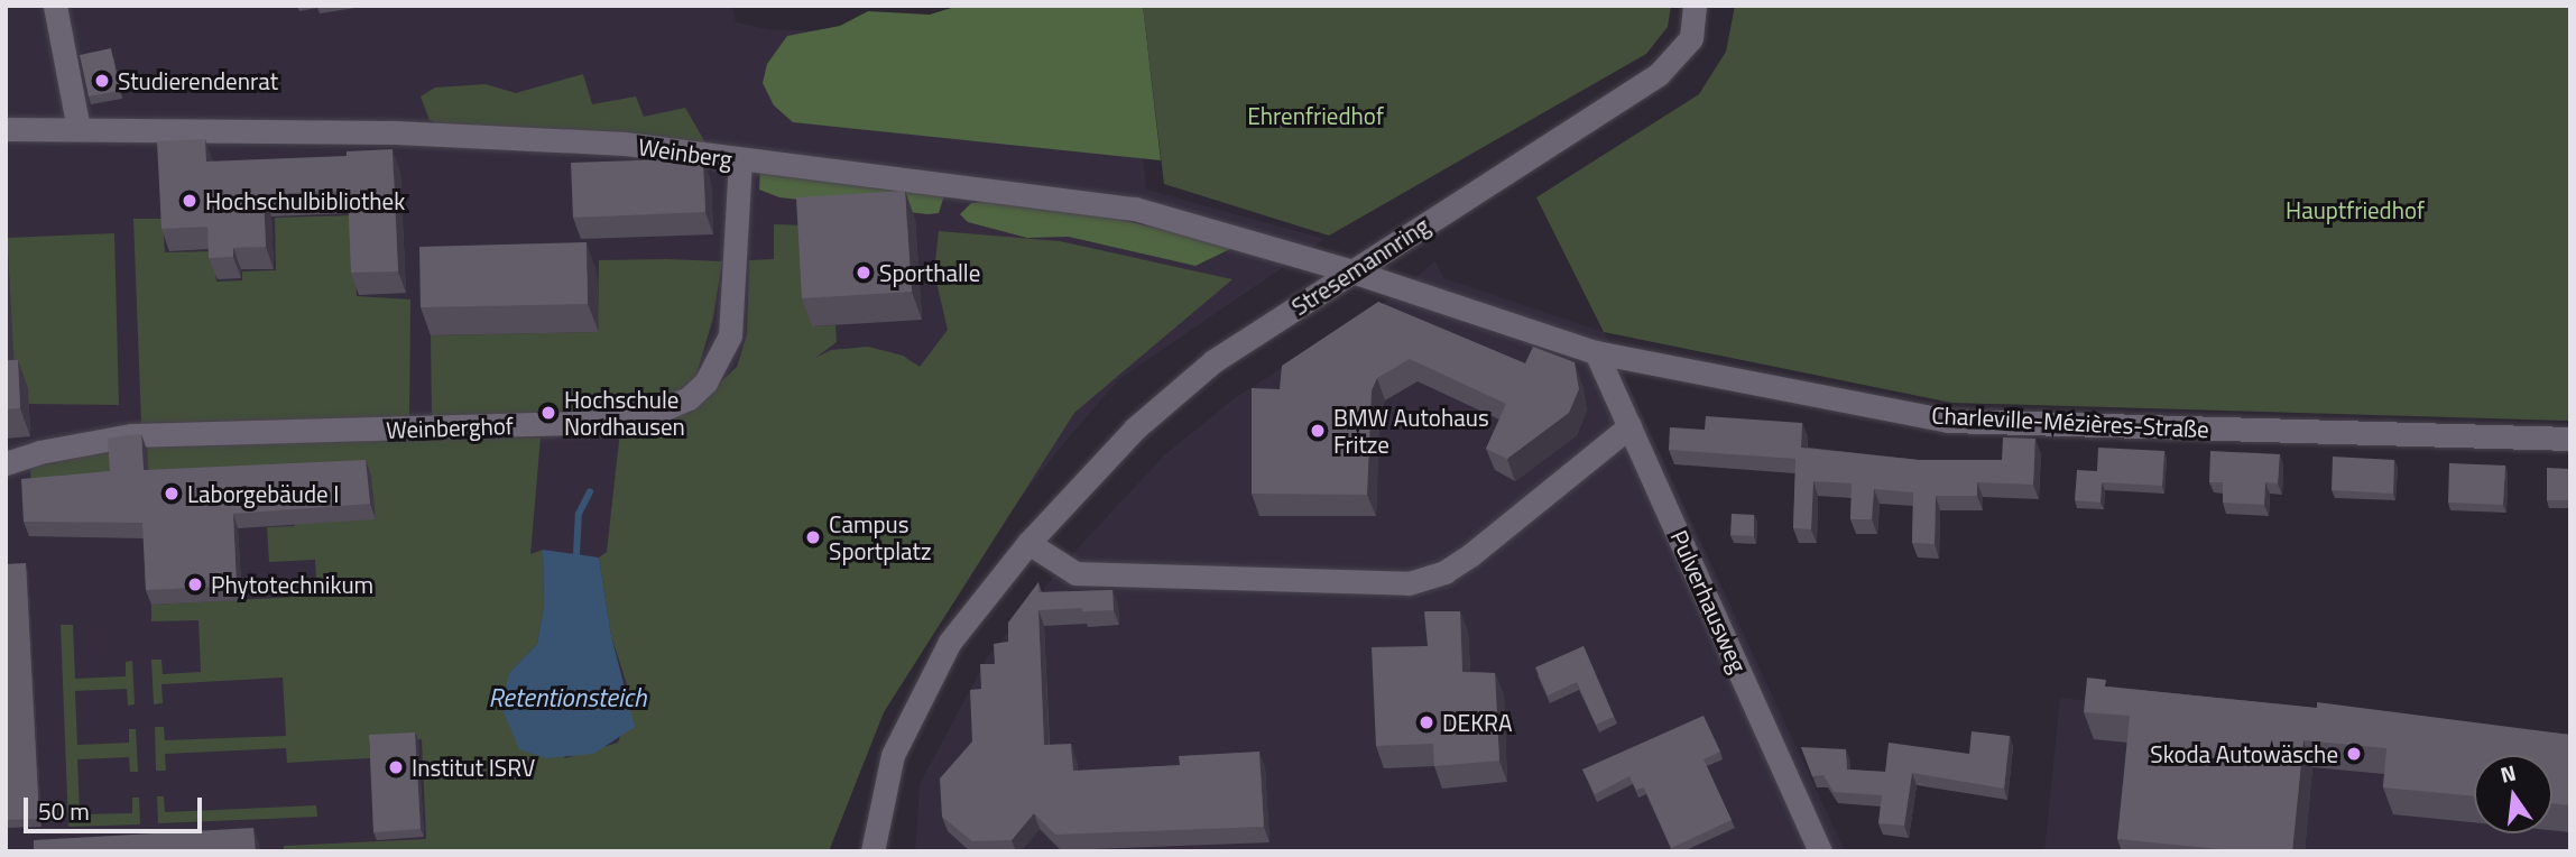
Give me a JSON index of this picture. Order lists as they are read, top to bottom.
{
  "streets": {
    "street": [
      "Weinberg",
      "Stresemannring",
      "Charleville-Mézières-Straße",
      "Weinberghof",
      "Pulverhausweg"
    ]
  },
  "crossings": [
    ["Weinberg", "Stresemannring"],
    ["Weinberg", "Charleville-Mézières-Straße"],
    ["Weinberg", "Weinberghof"],
    ["Stresemannring", "Charleville-Mézières-Straße"],
    ["Charleville-Mézières-Straße", "Pulverhausweg"]
  ],
  "water": ["Retentionsteich"],
  "parks": ["Ehrenfriedhof", "Hauptfriedhof"],
  "places": [
    "Studierendenrat",
    "Hochschulbibliothek",
    "Sporthalle",
    "Hochschule Nordhausen",
    "BMW Autohaus Fritze",
    "Laborgebäude I",
    "Campus Sportplatz",
    "Phytotechnikum",
    "DEKRA",
    "Skoda Autowäsche",
    "Institut ISRV"
  ],
  "scale_bar": "50 m",
  "north": "top"
}
